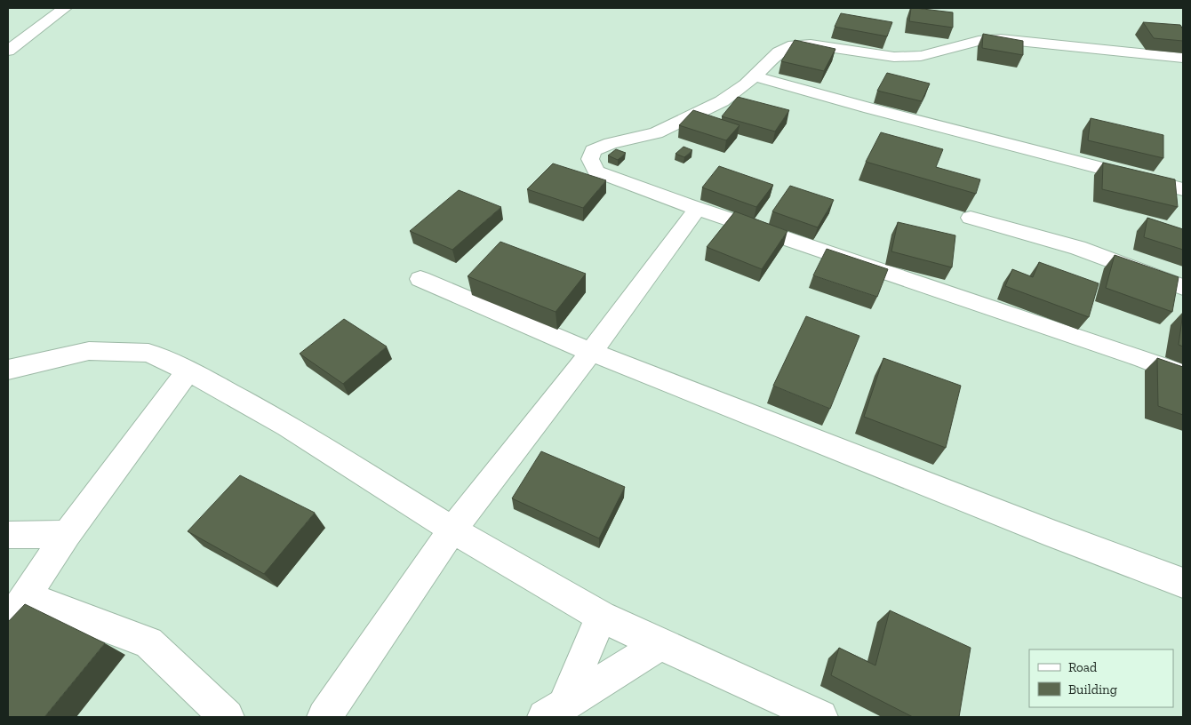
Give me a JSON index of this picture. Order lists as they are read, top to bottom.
{
  "legend": ["Road", "Building"]
}
